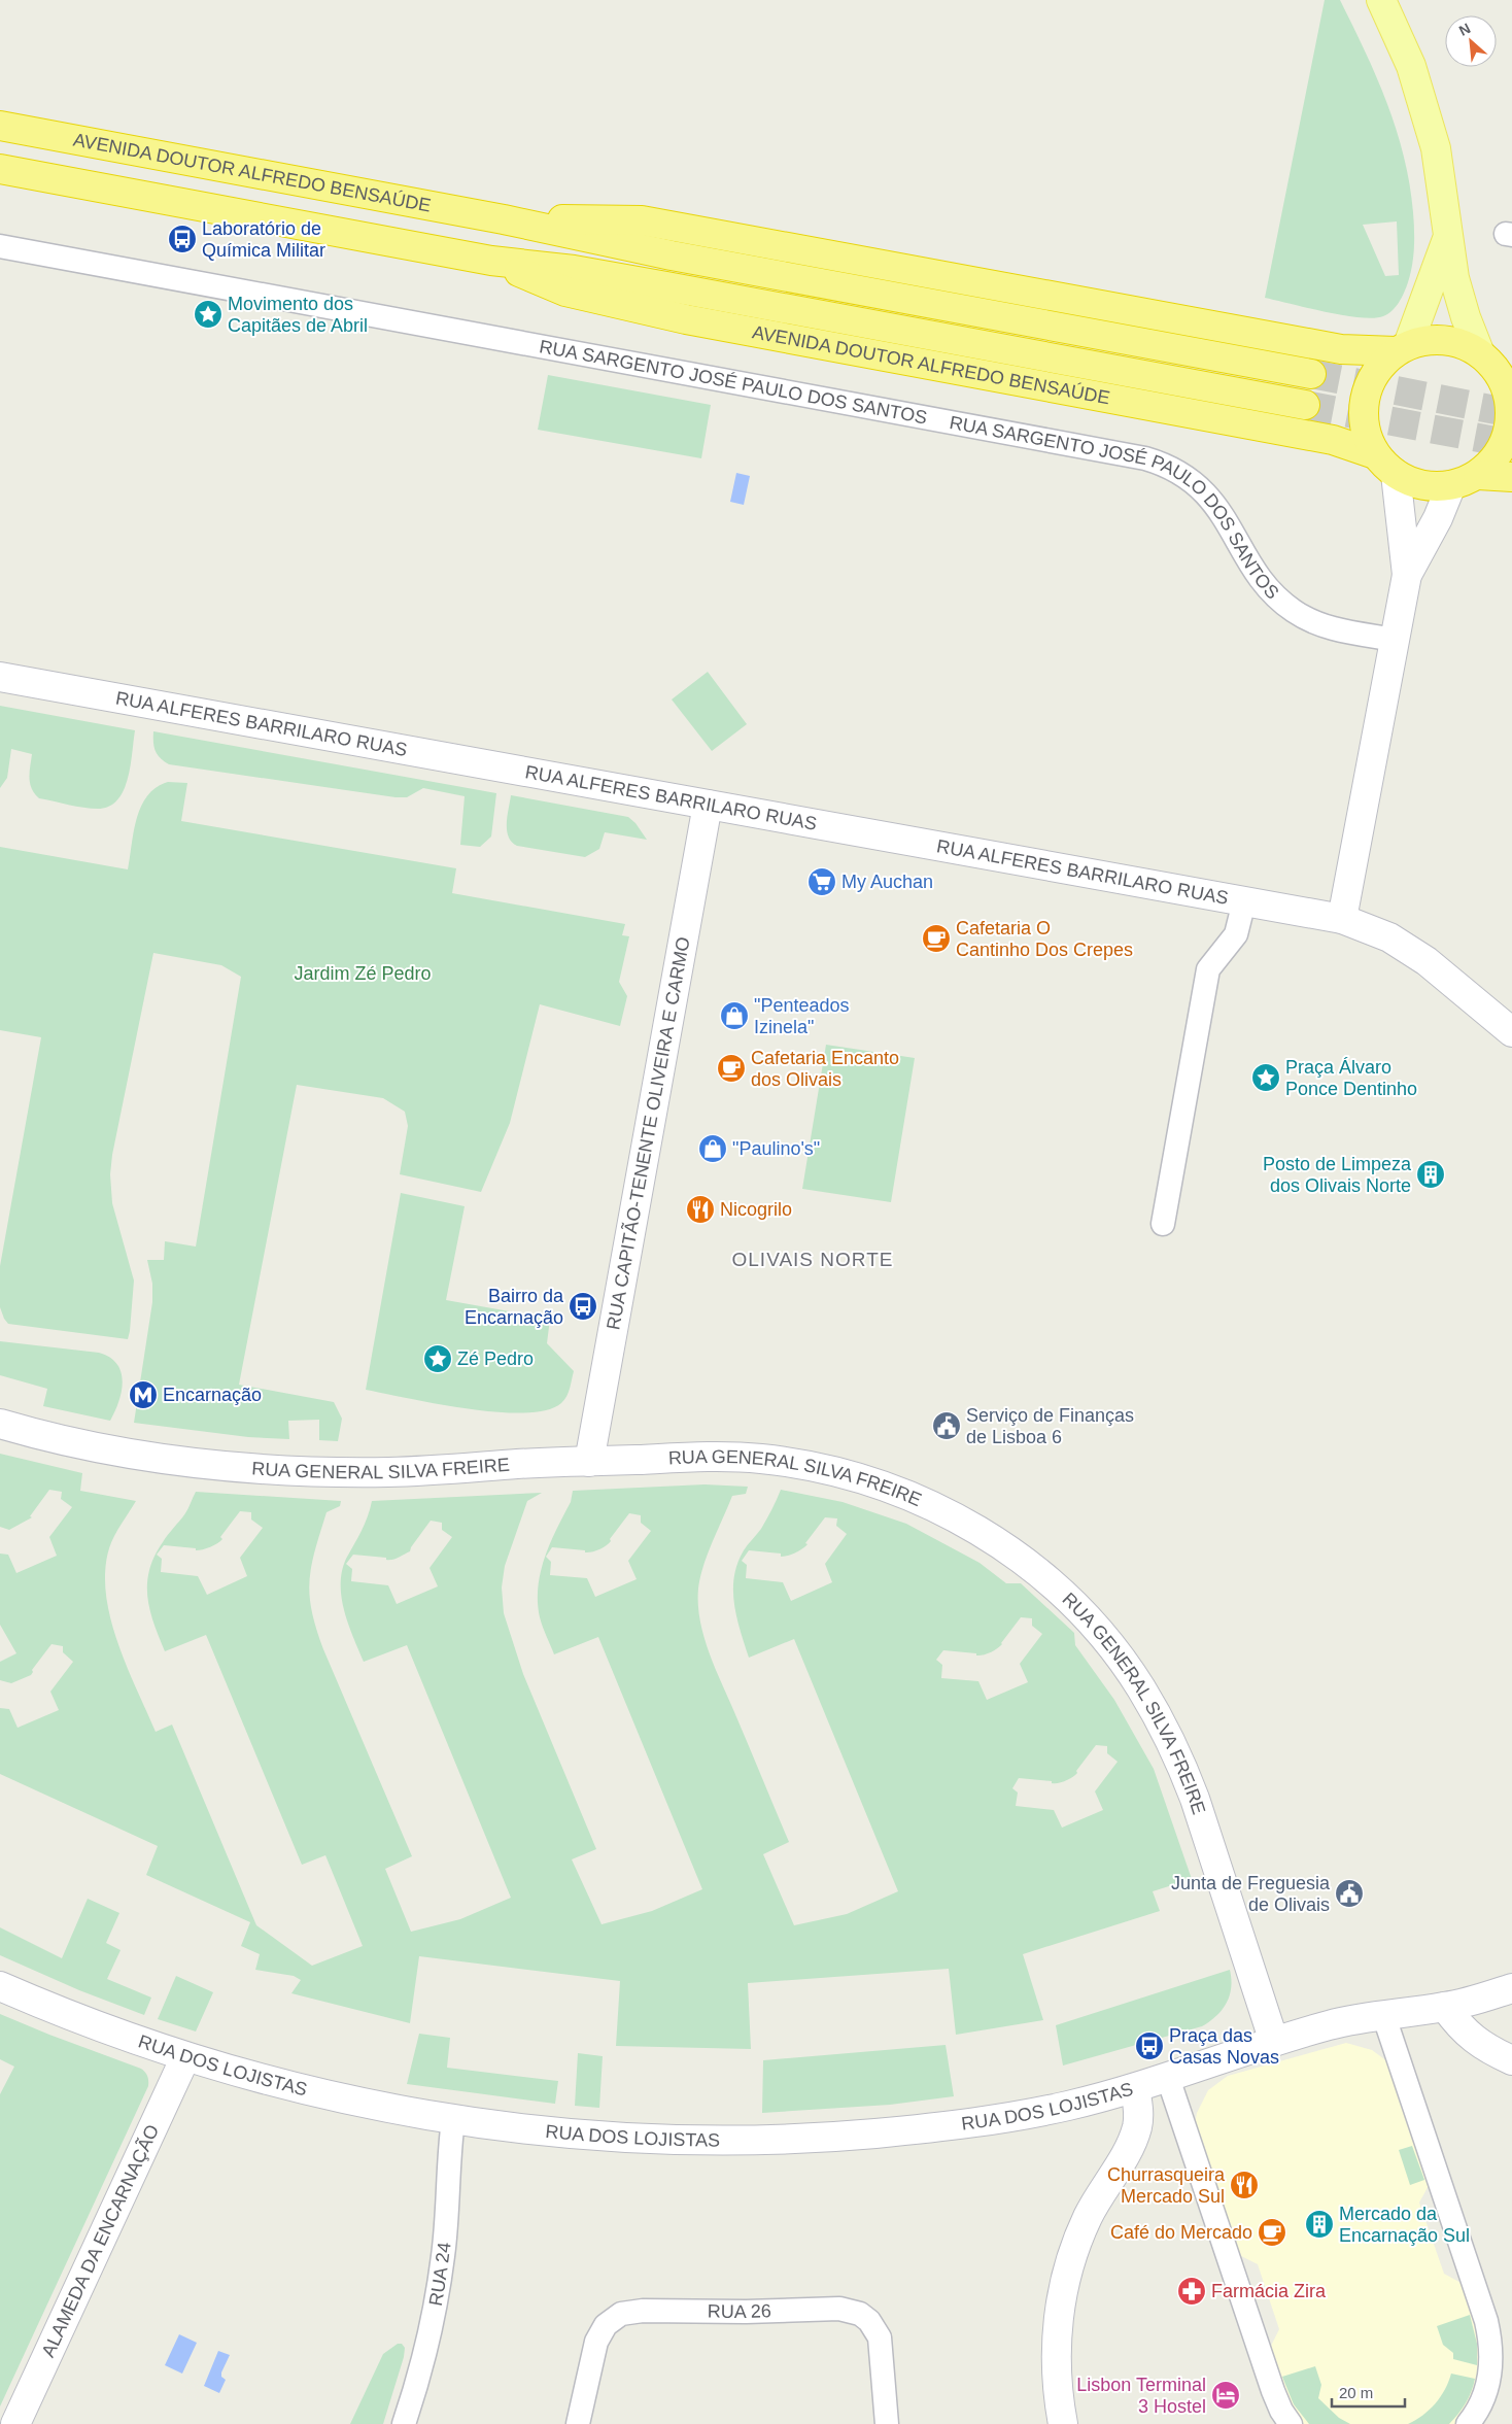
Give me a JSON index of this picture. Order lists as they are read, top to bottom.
{
  "streets": {
    "highway": ["AVENIDA DOUTOR ALFREDO BENSAÚDE"],
    "street": [
      "RUA SARGENTO JOSÉ PAULO DOS SANTOS",
      "RUA ALFERES BARRILARO RUAS",
      "RUA CAPITÃO-TENENTE OLIVEIRA E CARMO",
      "RUA GENERAL SILVA FREIRE",
      "RUA DOS LOJISTAS",
      "ALAMEDA DA ENCARNAÇÃO",
      "RUA 24",
      "RUA 26"
    ]
  },
  "crossings": [
    ["RUA ALFERES BARRILARO RUAS", "RUA CAPITÃO-TENENTE OLIVEIRA E CARMO"],
    ["RUA CAPITÃO-TENENTE OLIVEIRA E CARMO", "RUA GENERAL SILVA FREIRE"],
    ["RUA GENERAL SILVA FREIRE", "RUA DOS LOJISTAS"],
    ["RUA DOS LOJISTAS", "ALAMEDA DA ENCARNAÇÃO"],
    ["RUA DOS LOJISTAS", "RUA 24"]
  ],
  "districts": ["OLIVAIS NORTE"],
  "parks": ["Jardim Zé Pedro"],
  "places": {
    "bus stop": ["Laboratório de Química Militar", "Bairro da Encarnação", "Praça das Casas Novas"],
    "place": ["Movimento dos Capitães de Abril", "Praça Álvaro Ponce Dentinho", "Zé Pedro"],
    "supermarket": ["My Auchan"],
    "cafe": ["Cafetaria O Cantinho Dos Crepes", "Cafetaria Encanto dos Olivais", "Café do Mercado"],
    "shop": ["\"Penteados Izinela\"", "\"Paulino's\""],
    "building": ["Posto de Limpeza dos Olivais Norte", "Mercado da Encarnação Sul"],
    "restaurant": ["Nicogrilo", "Churrasqueira Mercado Sul"],
    "metro station": ["Encarnação"],
    "public building": ["Serviço de Finanças de Lisboa 6", "Junta de Freguesia de Olivais"],
    "pharmacy": ["Farmácia Zira"],
    "hotel": ["Lisbon Terminal 3 Hostel"]
  },
  "scale_bar": "20 m",
  "north": "top left"
}
